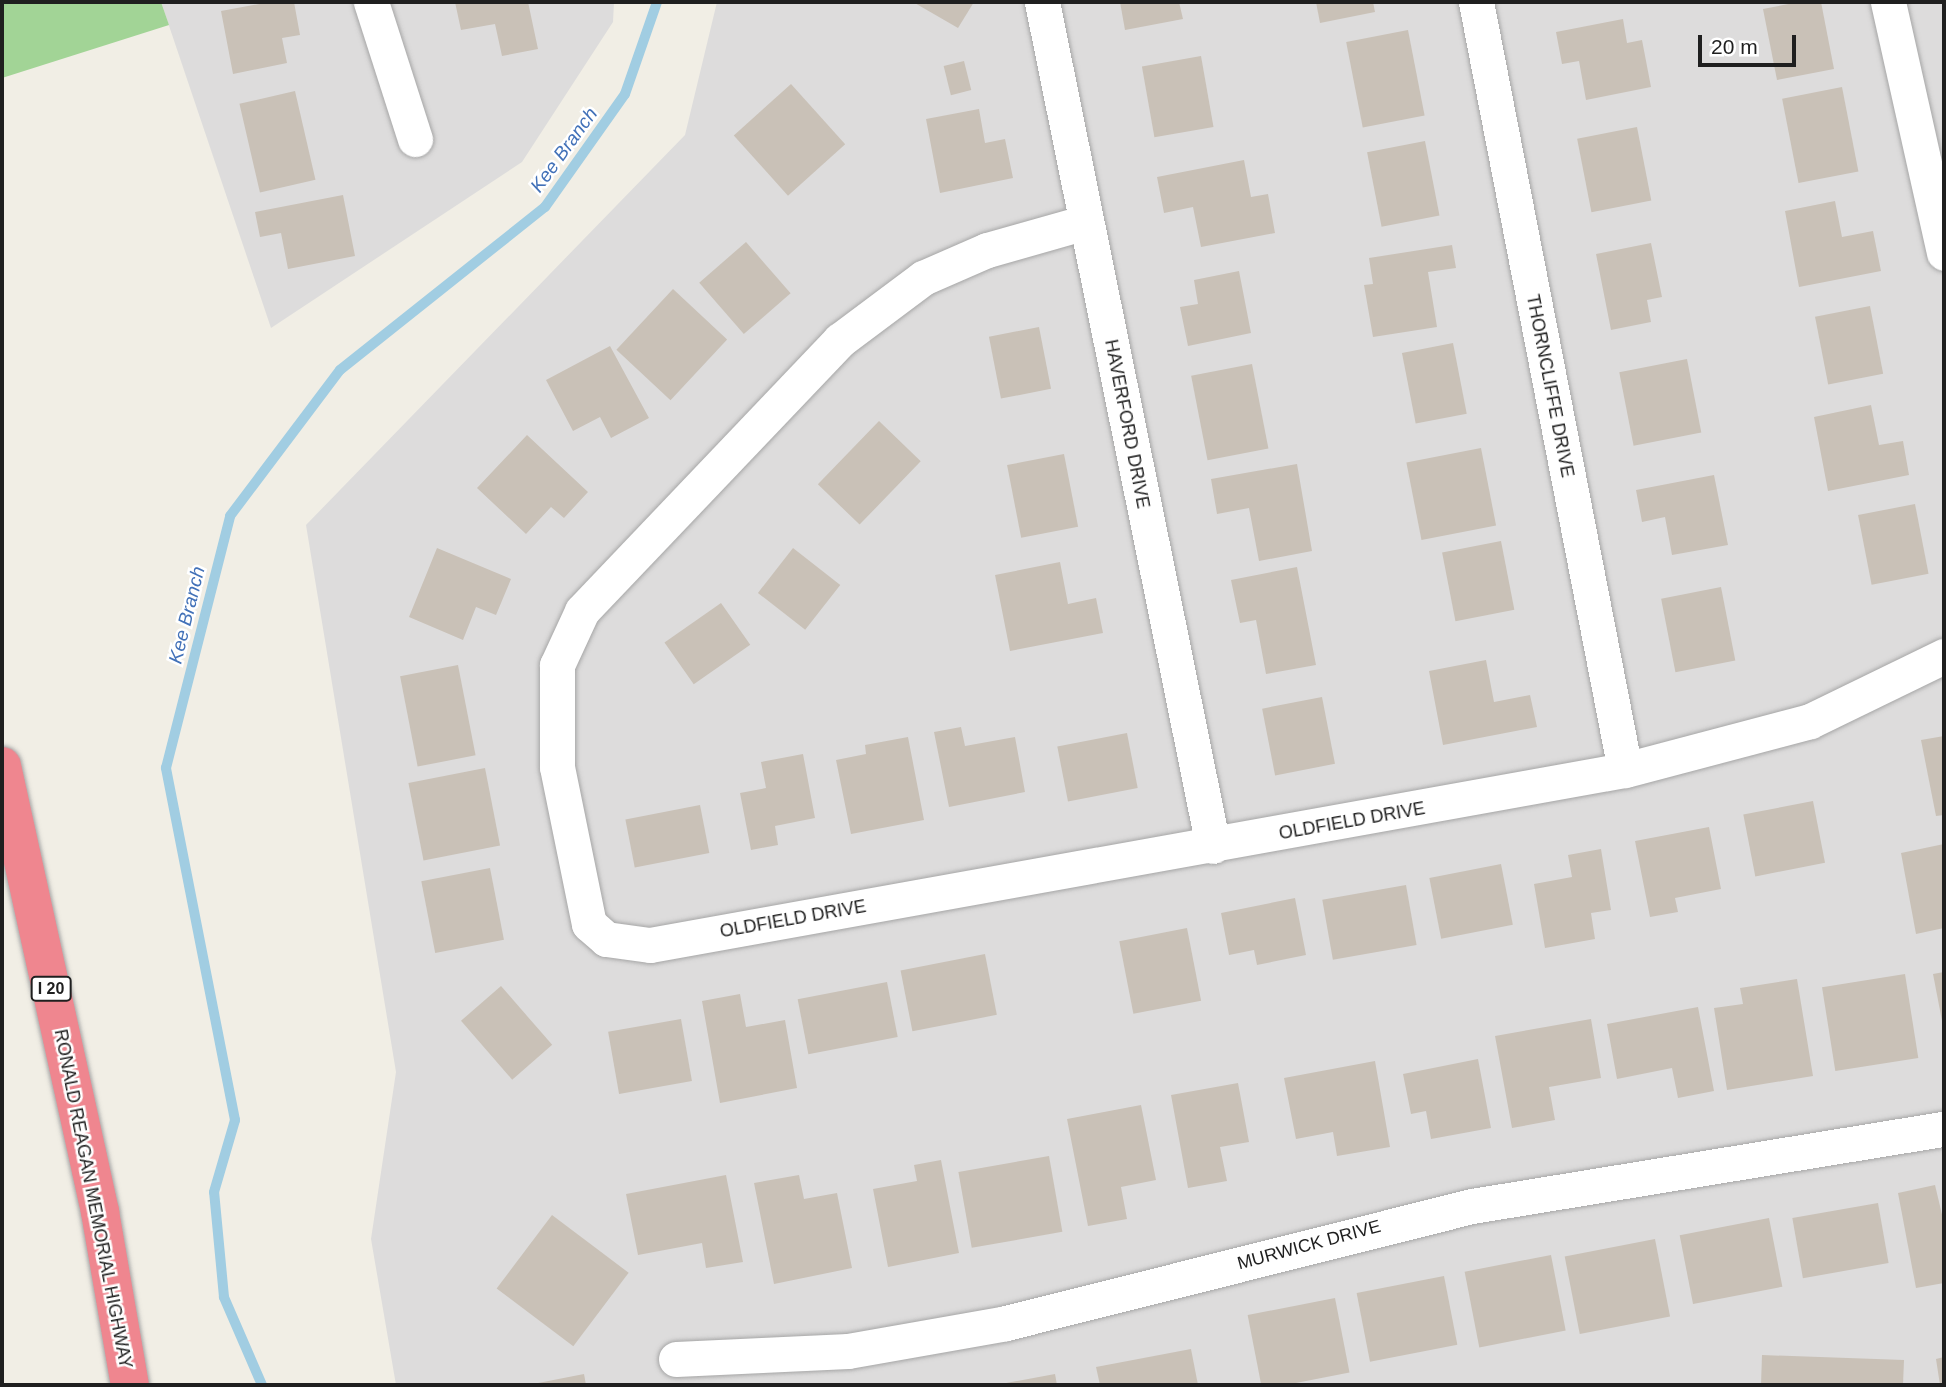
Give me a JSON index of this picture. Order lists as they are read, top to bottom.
{
  "streets": {
    "highway": ["I 20", "RONALD REAGAN MEMORIAL HIGHWAY"],
    "street": [
      "THORNCLIFFE DRIVE",
      "HAVERFORD DRIVE",
      "OLDFIELD DRIVE",
      "MURWICK DRIVE"
    ]
  },
  "crossings": [
    ["THORNCLIFFE DRIVE", "OLDFIELD DRIVE"],
    ["HAVERFORD DRIVE", "OLDFIELD DRIVE"]
  ],
  "water": ["Kee Branch"],
  "scale_bar": "20 m"
}
